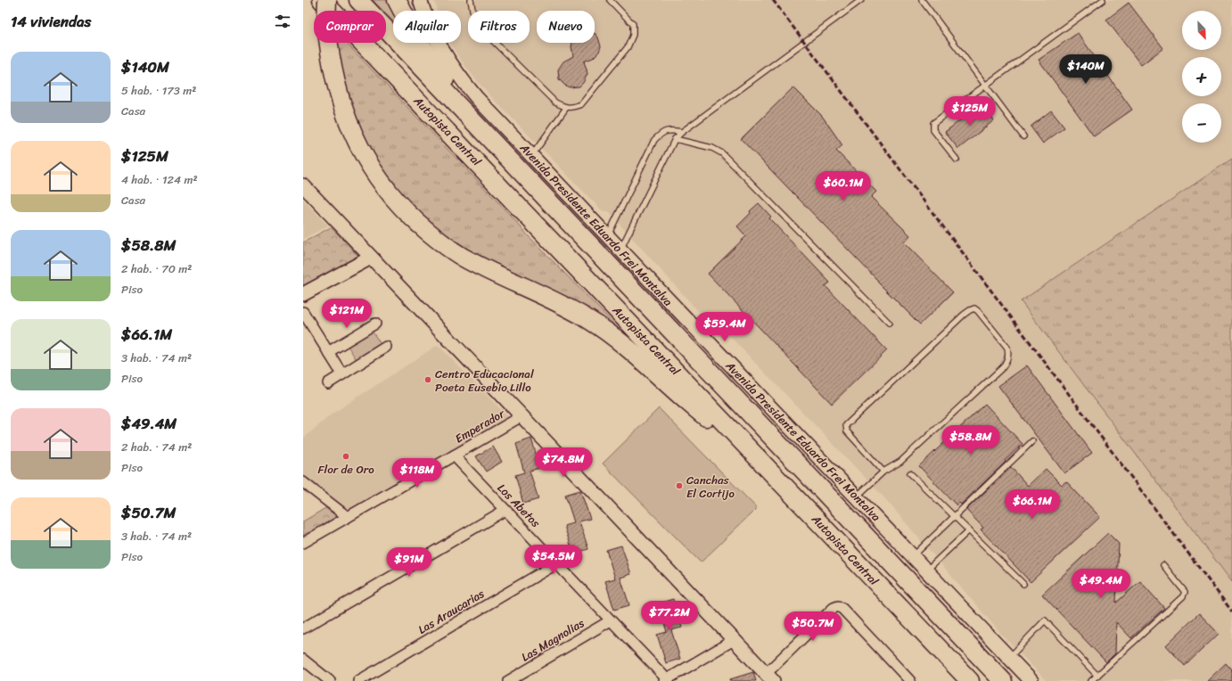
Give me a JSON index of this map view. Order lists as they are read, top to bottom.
{
  "streets": {
    "highway": ["Autopista Central"],
    "main road": ["Avenida Presidente Eduardo Frei Montalva"],
    "street": [
      "Emperador",
      "Los Abetos",
      "Las Araucarias",
      "Las Magnolias"
    ]
  },
  "crossings": [
    ["Emperador", "Los Abetos"],
    ["Los Abetos", "Las Araucarias"],
    ["Los Abetos", "Las Magnolias"]
  ],
  "places": ["Centro Educacional Poeta Eusebio Lillo", "Flor de Oro", "Canchas El Cortijo"],
  "north": "bottom right",
  "page": {
    "heading": "14 viviendas",
    "map_buttons": ["+", "−"],
    "chip": [
      "Comprar",
      "Alquilar",
      "Filtros",
      "Nuevo"
    ],
    "list": [
      {
        "name": "$140M",
        "note": "5 hab. · 173 m² · Casa"
      },
      {
        "name": "$125M",
        "note": "4 hab. · 124 m² · Casa"
      },
      {
        "name": "$58.8M",
        "note": "2 hab. · 70 m² · Piso"
      },
      {
        "name": "$66.1M",
        "note": "3 hab. · 74 m² · Piso"
      },
      {
        "name": "$49.4M",
        "note": "2 hab. · 74 m² · Piso"
      },
      {
        "name": "$50.7M",
        "note": "3 hab. · 74 m² · Piso"
      }
    ],
    "price": [
      "$140M",
      "$125M",
      "$60.1M",
      "$121M",
      "$59.4M",
      "$58.8M",
      "$74.8M",
      "$118M",
      "$66.1M",
      "$54.5M",
      "$91M",
      "$49.4M",
      "$77.2M",
      "$50.7M"
    ]
  }
}
